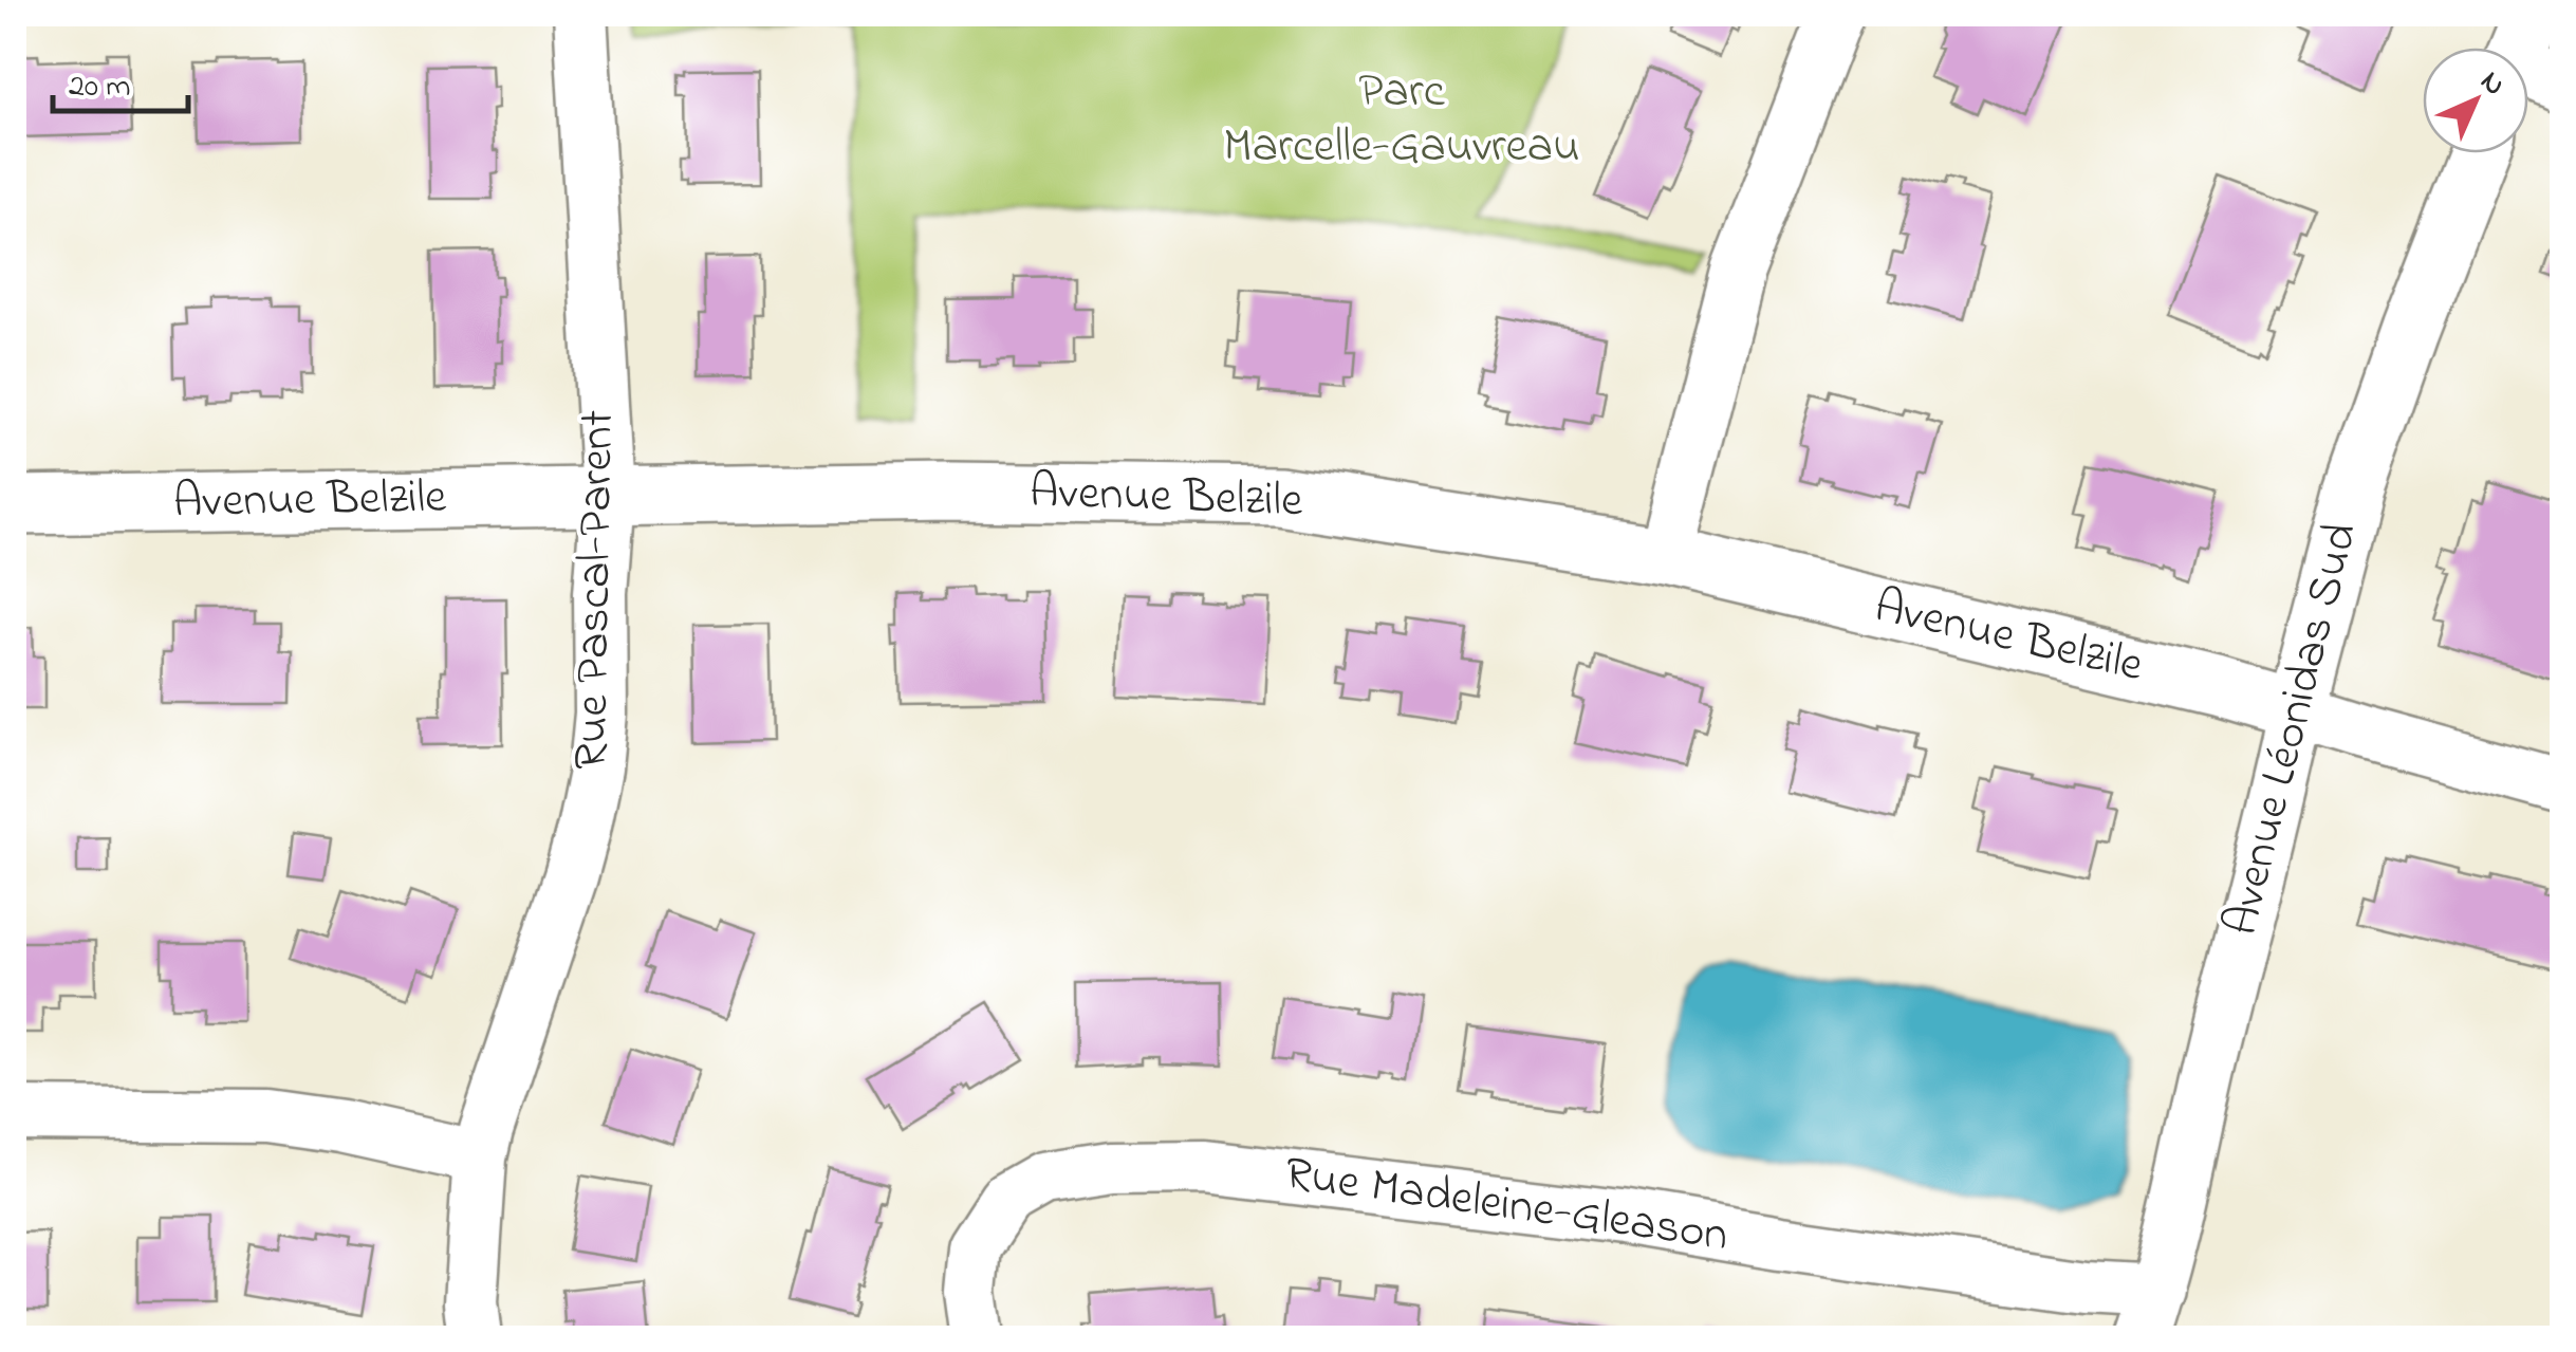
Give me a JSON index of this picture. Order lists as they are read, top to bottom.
{
  "streets": {
    "street": [
      "Avenue Belzile",
      "Rue Pascal-Parent",
      "Avenue Léonidas Sud",
      "Rue Madeleine-Gleason"
    ]
  },
  "crossings": [
    ["Avenue Belzile", "Rue Pascal-Parent"],
    ["Avenue Belzile", "Avenue Léonidas Sud"],
    ["Avenue Léonidas Sud", "Rue Madeleine-Gleason"]
  ],
  "parks": ["Parc Marcelle-Gauvreau"],
  "scale_bar": "20 m",
  "north": "top right"
}
